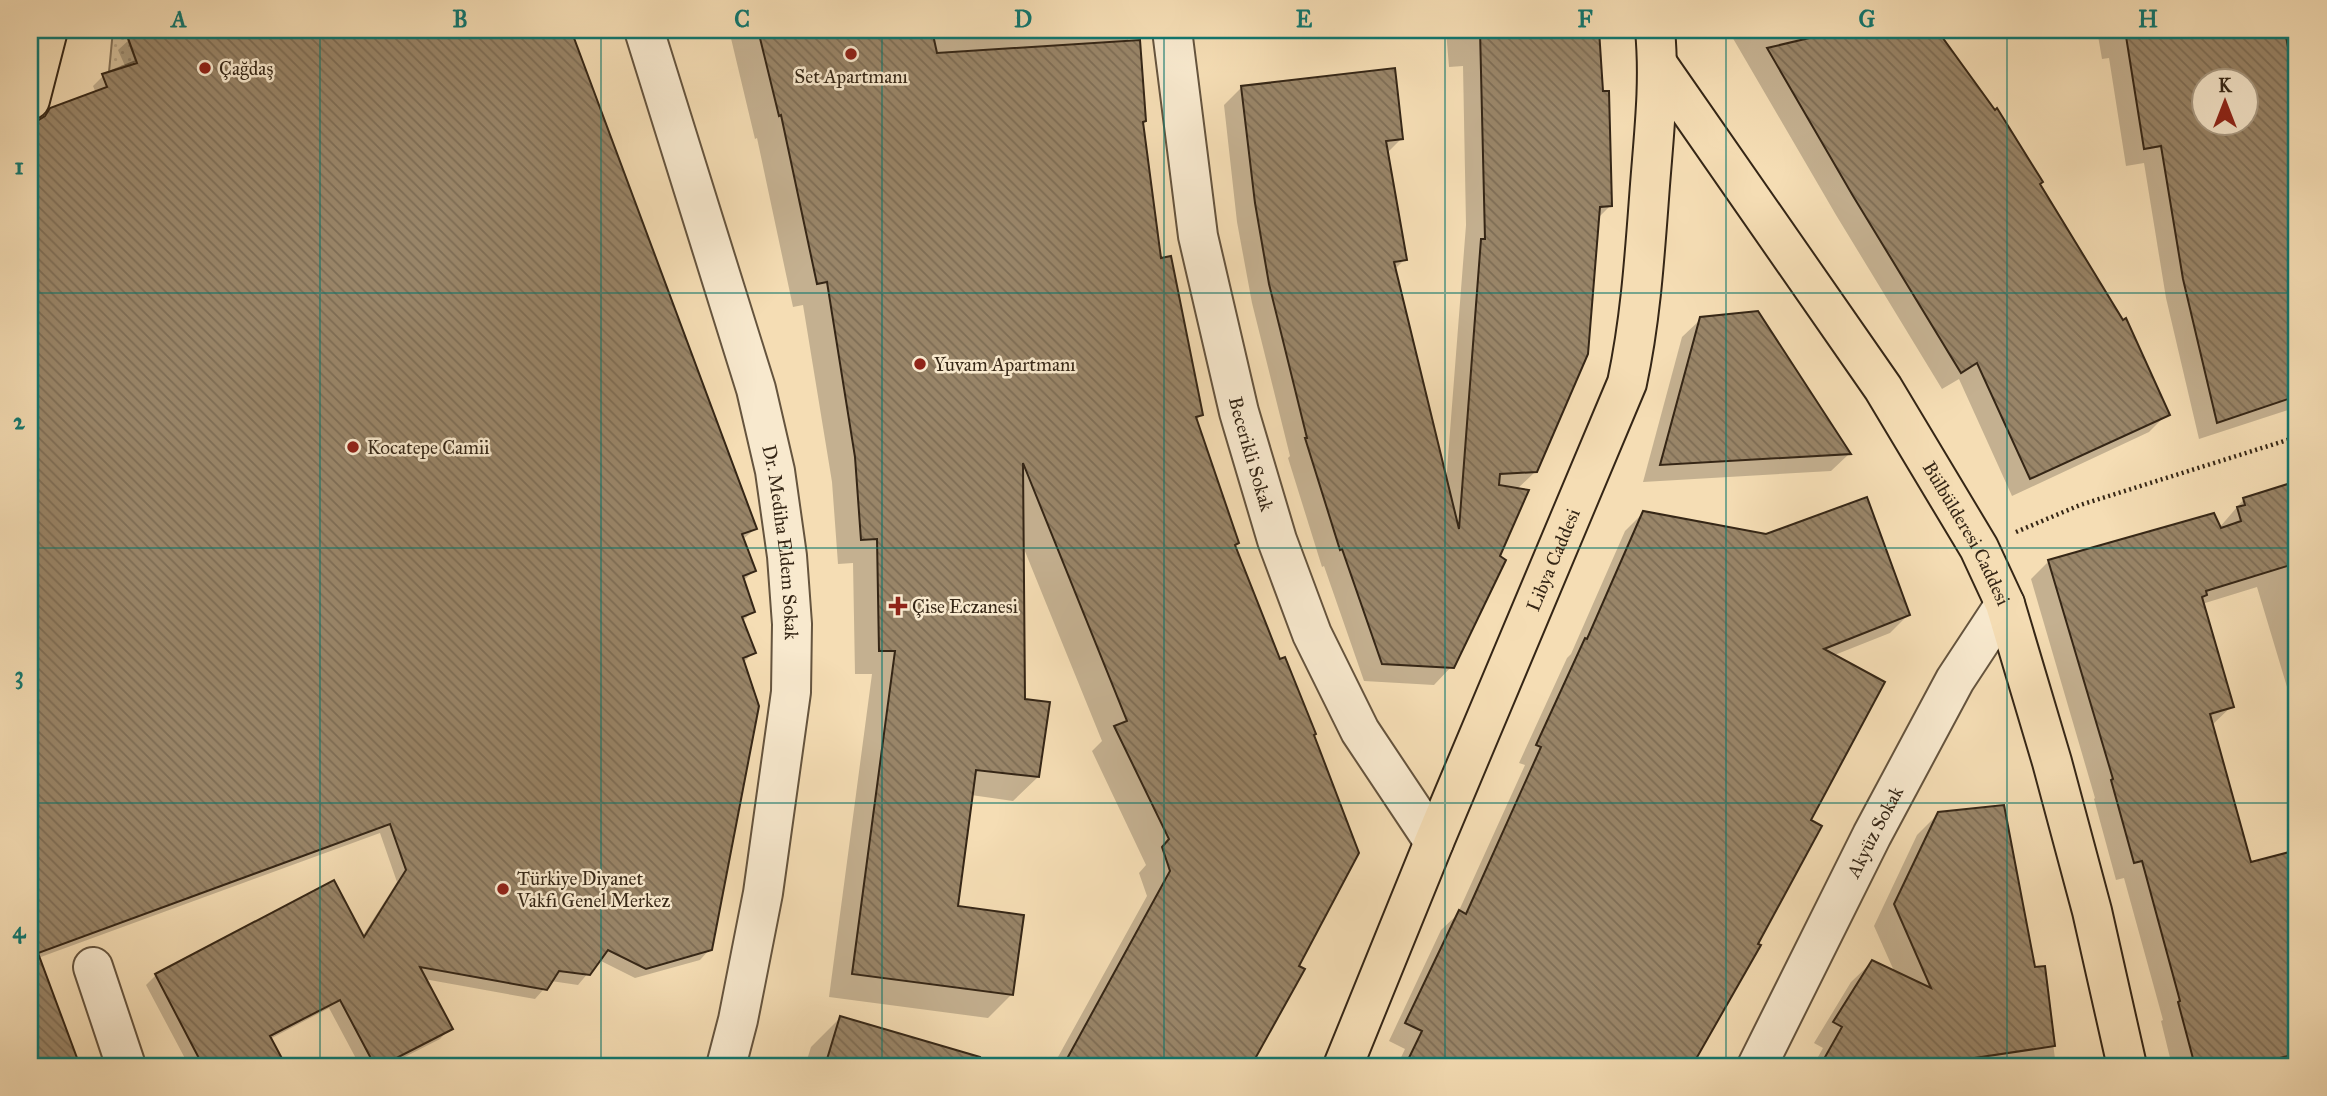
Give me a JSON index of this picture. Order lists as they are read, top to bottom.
{
  "streets": {
    "main road": ["Bülbülderesi Caddesi", "Libya Caddesi"],
    "street": ["Becerikli Sokak", "Dr. Mediha Eldem Sokak", "Akyüz Sokak"]
  },
  "crossings": [
    ["Becerikli Sokak", "Libya Caddesi"],
    ["Bülbülderesi Caddesi", "Libya Caddesi"],
    ["Bülbülderesi Caddesi", "Akyüz Sokak"]
  ],
  "places": {
    "other": [
      "Set Apartmanı",
      "Çağdaş",
      "Yuvam Apartmanı",
      "Kocatepe Camii",
      "Türkiye Diyanet Vakfı Genel Merkez"
    ],
    "health": ["Çise Eczanesi"]
  },
  "north": "top",
  "grid": {
    "columns": [
      "A",
      "B",
      "C",
      "D",
      "E",
      "F",
      "G",
      "H"
    ],
    "rows": [
      "1",
      "2",
      "3",
      "4"
    ]
  }
}
